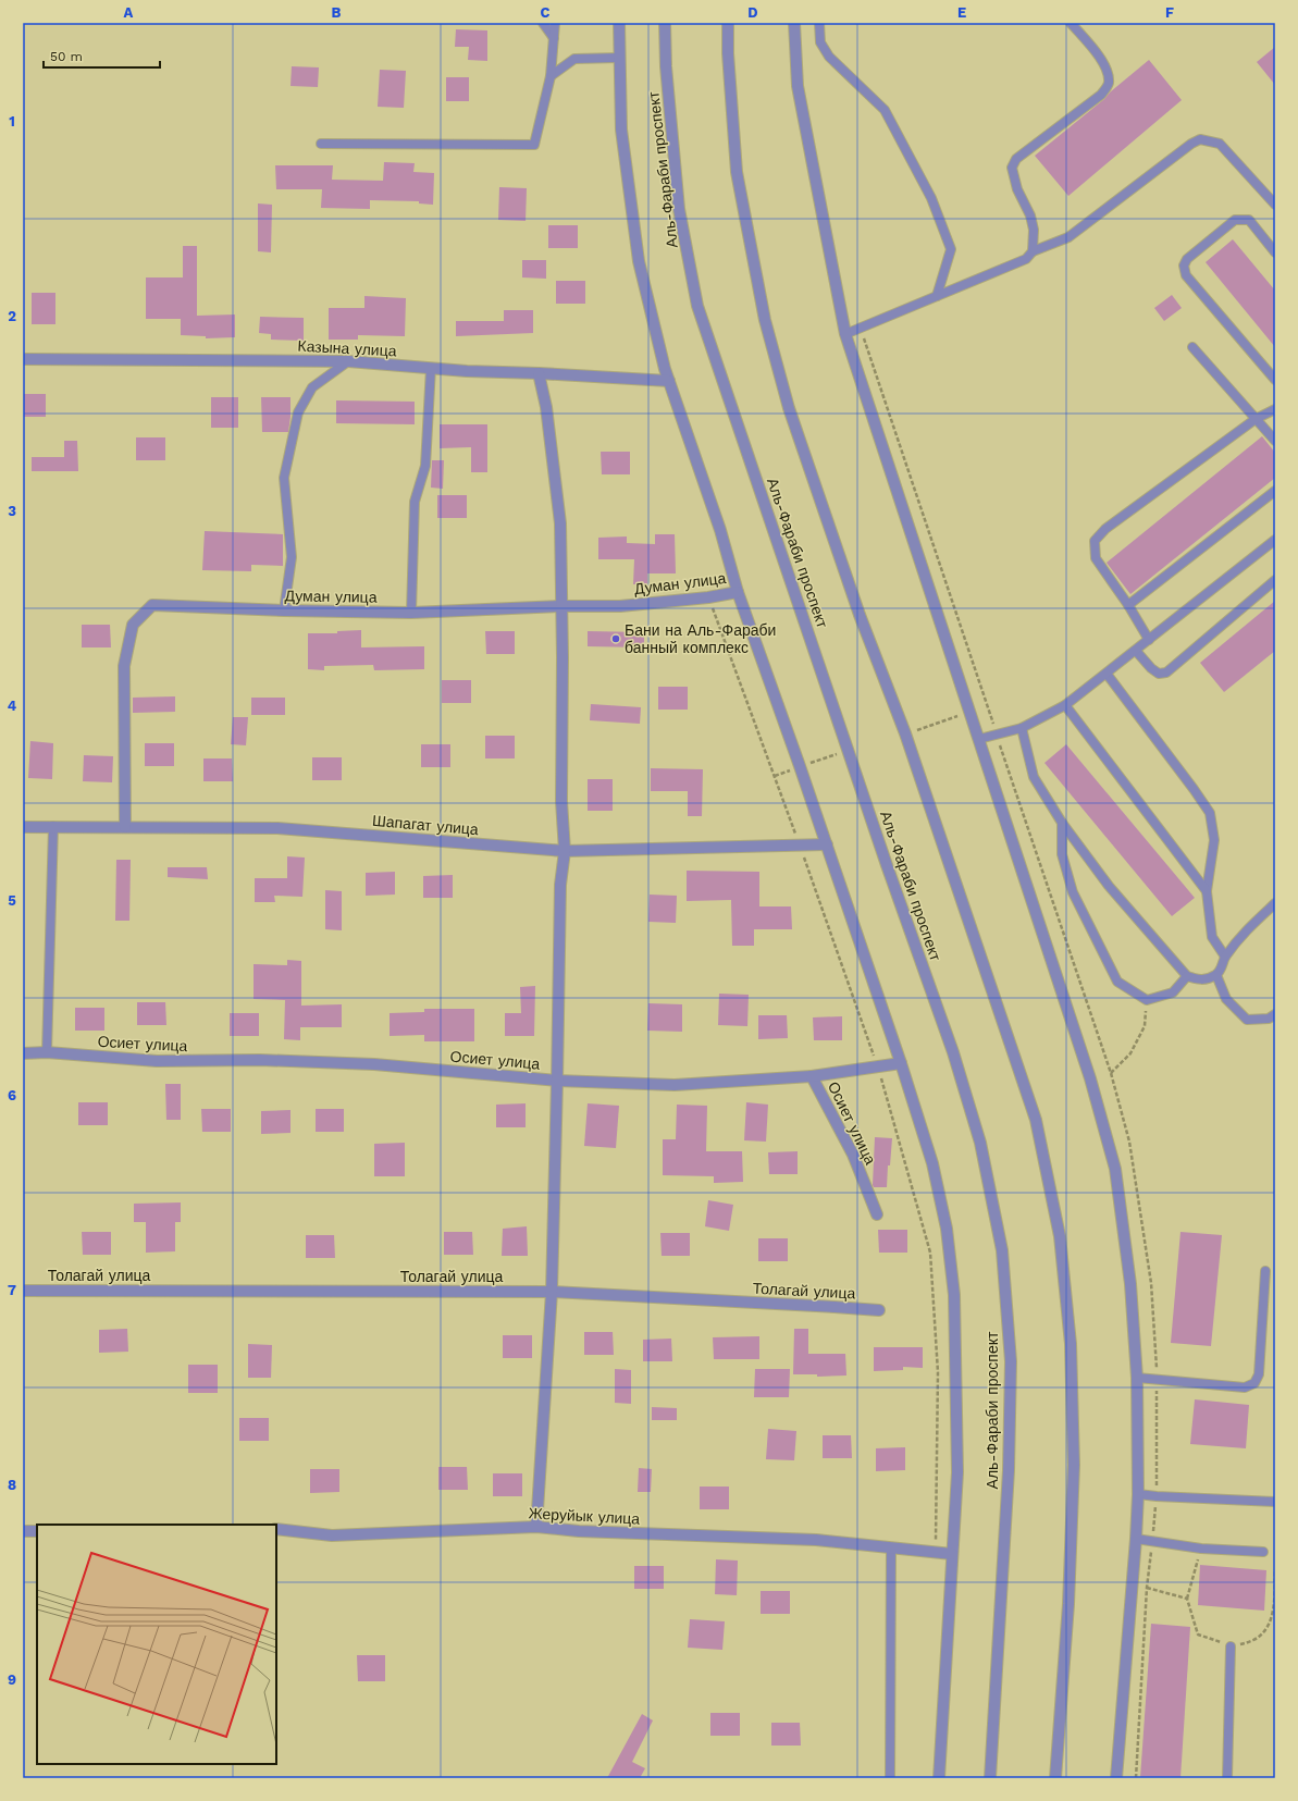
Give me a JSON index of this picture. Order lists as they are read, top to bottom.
{
  "streets": {
    "street": [
      "Аль-Фараби проспект",
      "Казына улица",
      "Думан улица",
      "Шапагат улица",
      "Осиет улица",
      "Толагай улица",
      "Жеруйык улица"
    ]
  },
  "crossings": [
    ["Думан улица", "Шапагат улица"]
  ],
  "places": ["Бани на Аль-Фараби банный комплекс"],
  "scale_bar": "50 m",
  "grid": {
    "columns": [
      "A",
      "B",
      "C",
      "D",
      "E",
      "F"
    ],
    "rows": [
      "1",
      "2",
      "3",
      "4",
      "5",
      "6",
      "7",
      "8",
      "9"
    ]
  }
}
